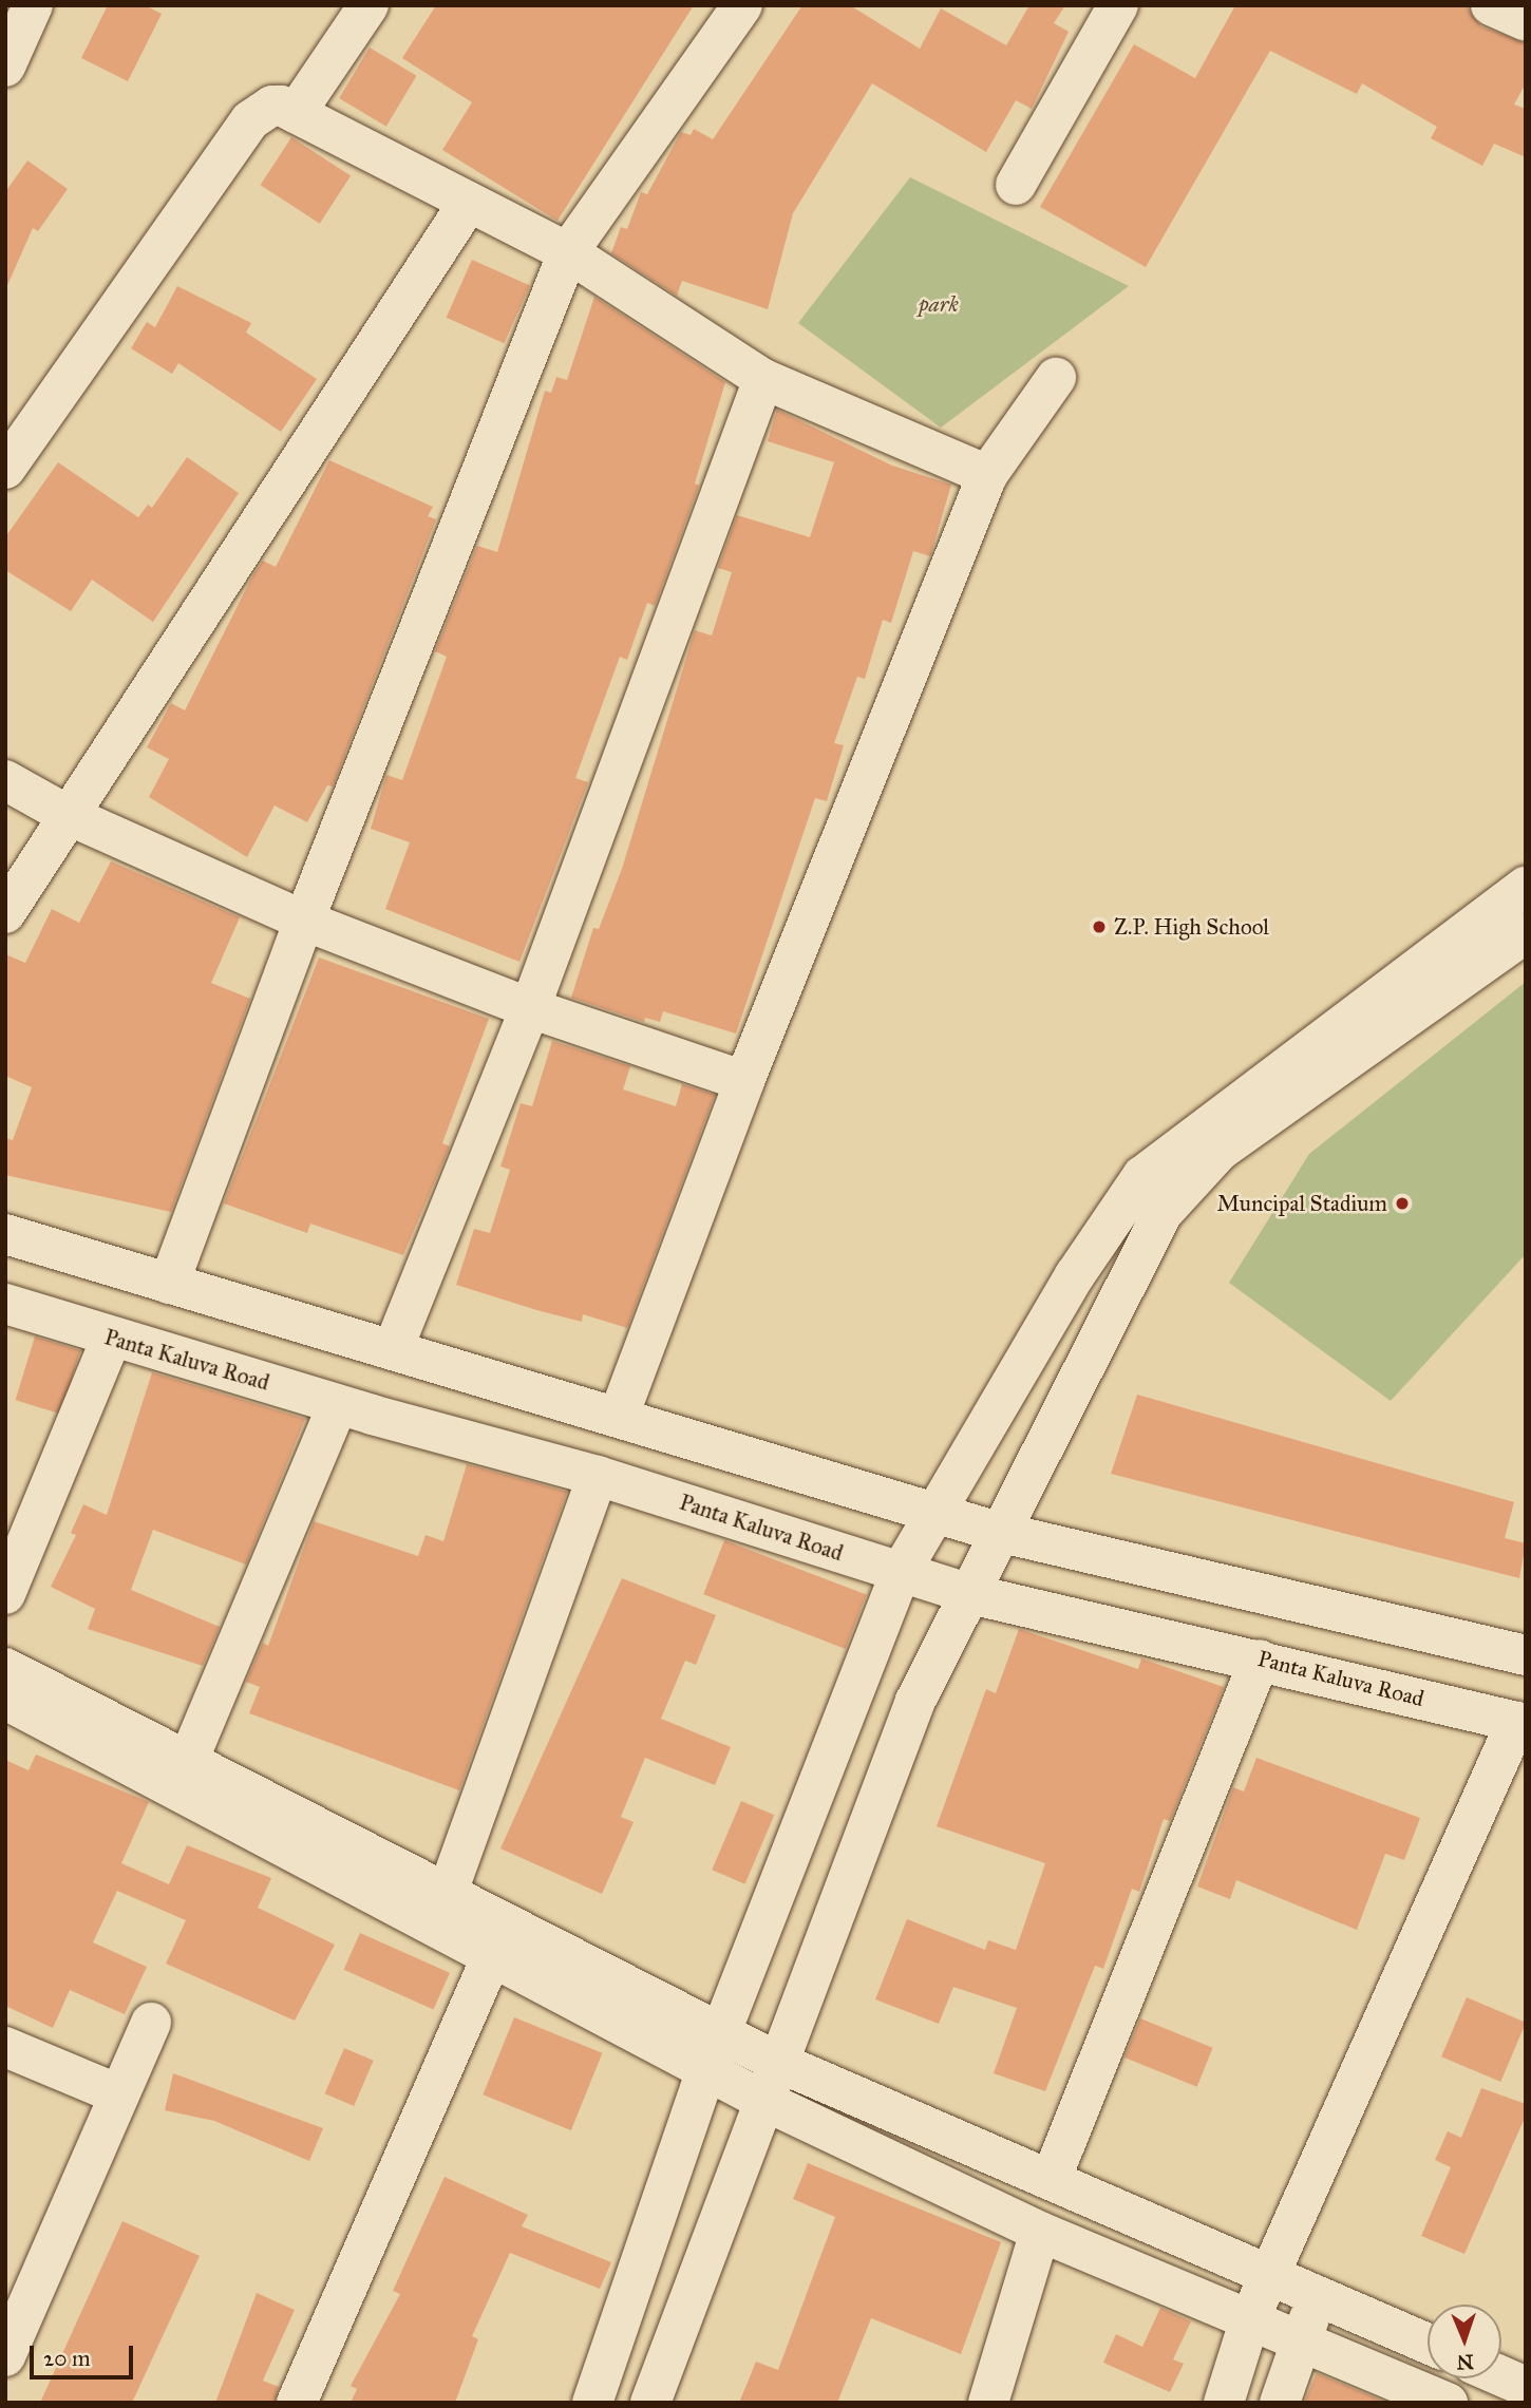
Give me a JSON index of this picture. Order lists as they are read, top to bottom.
{
  "streets": {
    "street": ["Panta Kaluva Road"]
  },
  "parks": ["park"],
  "places": ["Z.P. High School", "Muncipal Stadium"],
  "scale_bar": "20 m",
  "north": "bottom"
}
